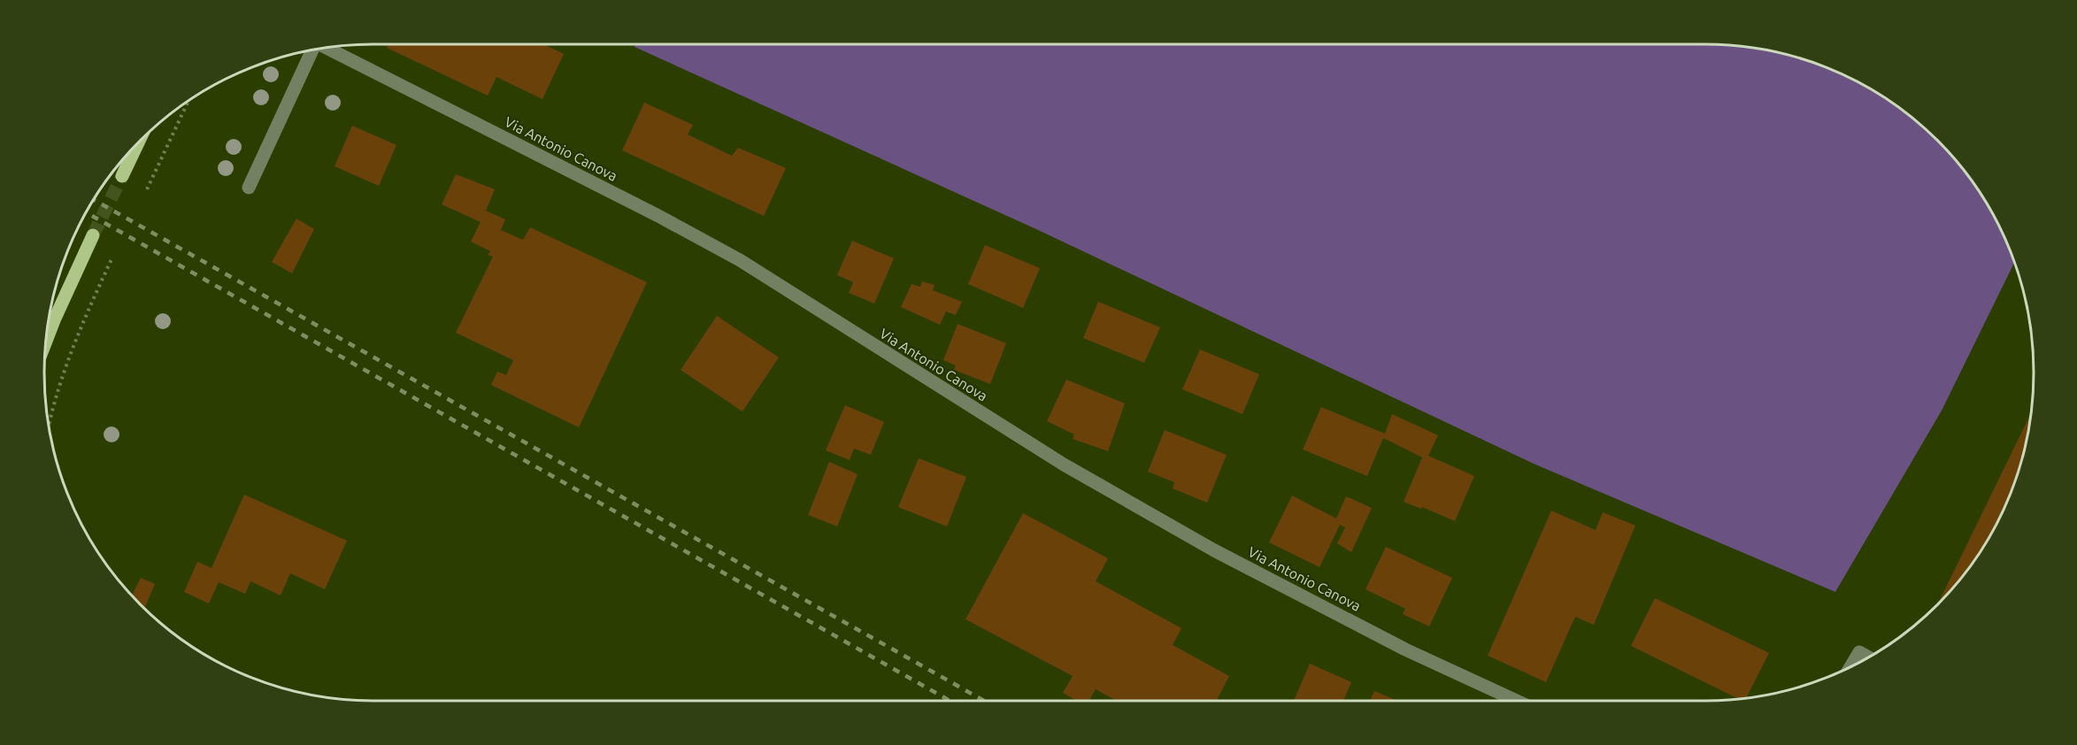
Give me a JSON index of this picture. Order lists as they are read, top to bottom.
{
  "streets": {
    "street": ["Via Antonio Canova"]
  }
}
